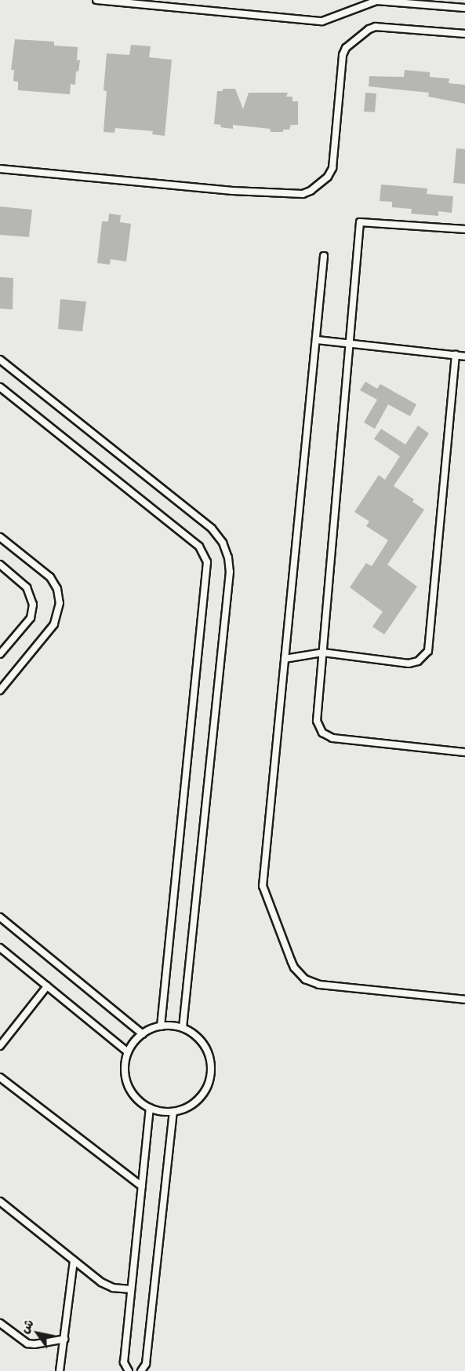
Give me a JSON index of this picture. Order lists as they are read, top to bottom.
{
  "north": "top left"
}
